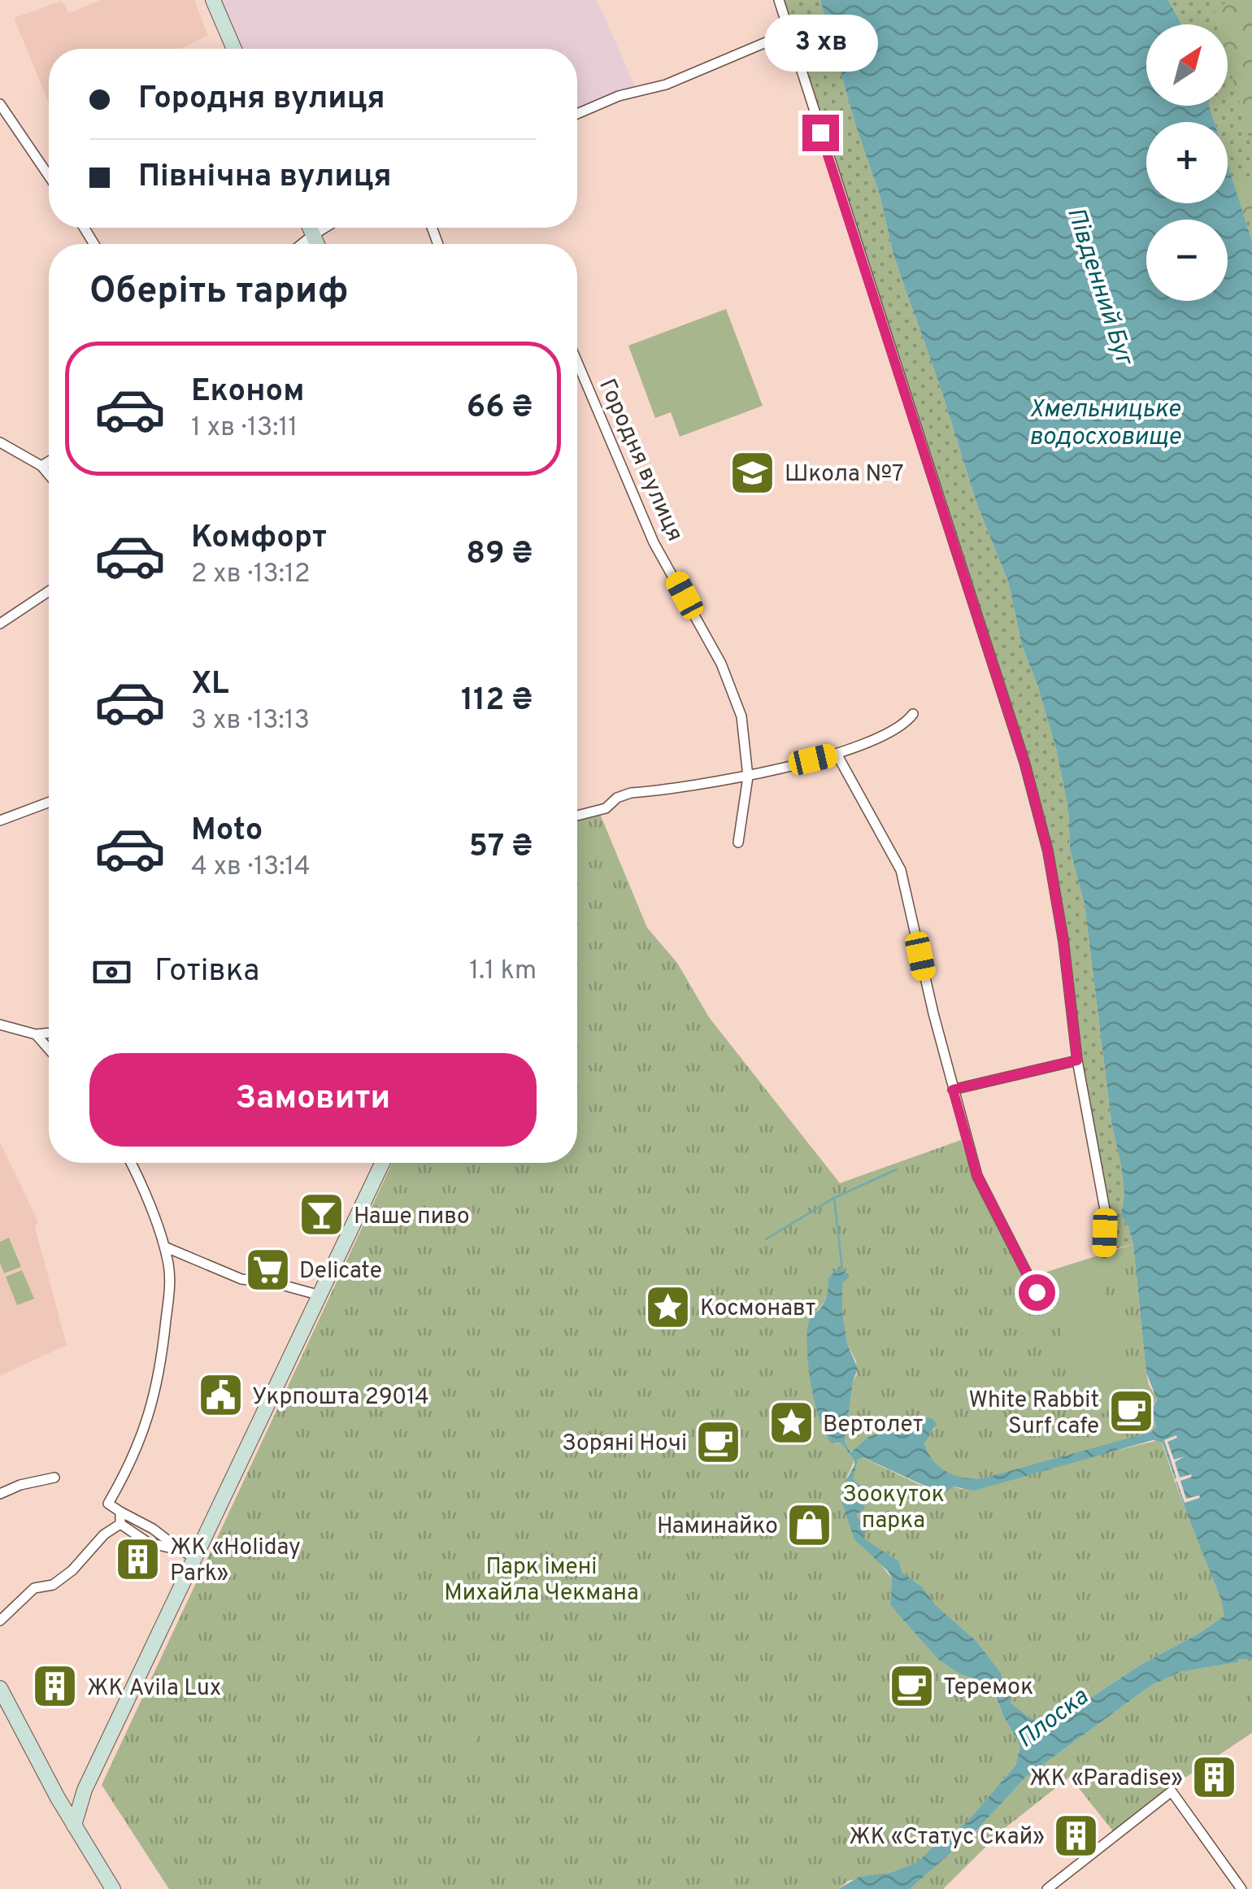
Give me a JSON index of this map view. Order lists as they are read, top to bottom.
{
  "streets": {
    "street": ["Городня вулиця"]
  },
  "water": ["Південний Буг", "Хмельницьке водосховище", "Плоска"],
  "parks": ["Зоокуток парка", "Парк імені Михайла Чекмана"],
  "places": {
    "school or university": ["Школа №7"],
    "bar": ["Наше пиво"],
    "supermarket": ["Delicate"],
    "place": ["Космонавт", "Вертолет"],
    "public building": ["Укрпошта 29014"],
    "cafe": ["White Rabbit Surf cafe", "Зоряні Ночі", "Теремок"],
    "shop": ["Наминайко"],
    "building": [
      "ЖК «Holiday Park»",
      "ЖК Avila Lux",
      "ЖК «Paradise»",
      "ЖК «Статус Скай»"
    ]
  },
  "north": "top right",
  "page": {
    "bubble": "3 хв",
    "map_buttons": ["+", "−"],
    "banner": ["Городня вулиця", "Північна вулиця"],
    "heading": "Оберіть тариф",
    "list": [
      {
        "name": "Економ",
        "note": "1 хв · 13:11",
        "value": "66 ₴"
      },
      {
        "name": "Комфорт",
        "note": "2 хв · 13:12",
        "value": "89 ₴"
      },
      {
        "name": "XL",
        "note": "3 хв · 13:13",
        "value": "112 ₴"
      },
      {
        "name": "Moto",
        "note": "4 хв · 13:14",
        "value": "57 ₴"
      }
    ],
    "pay": ["Готівка", "1.1 km"],
    "buttons": "Замовити"
  }
}
